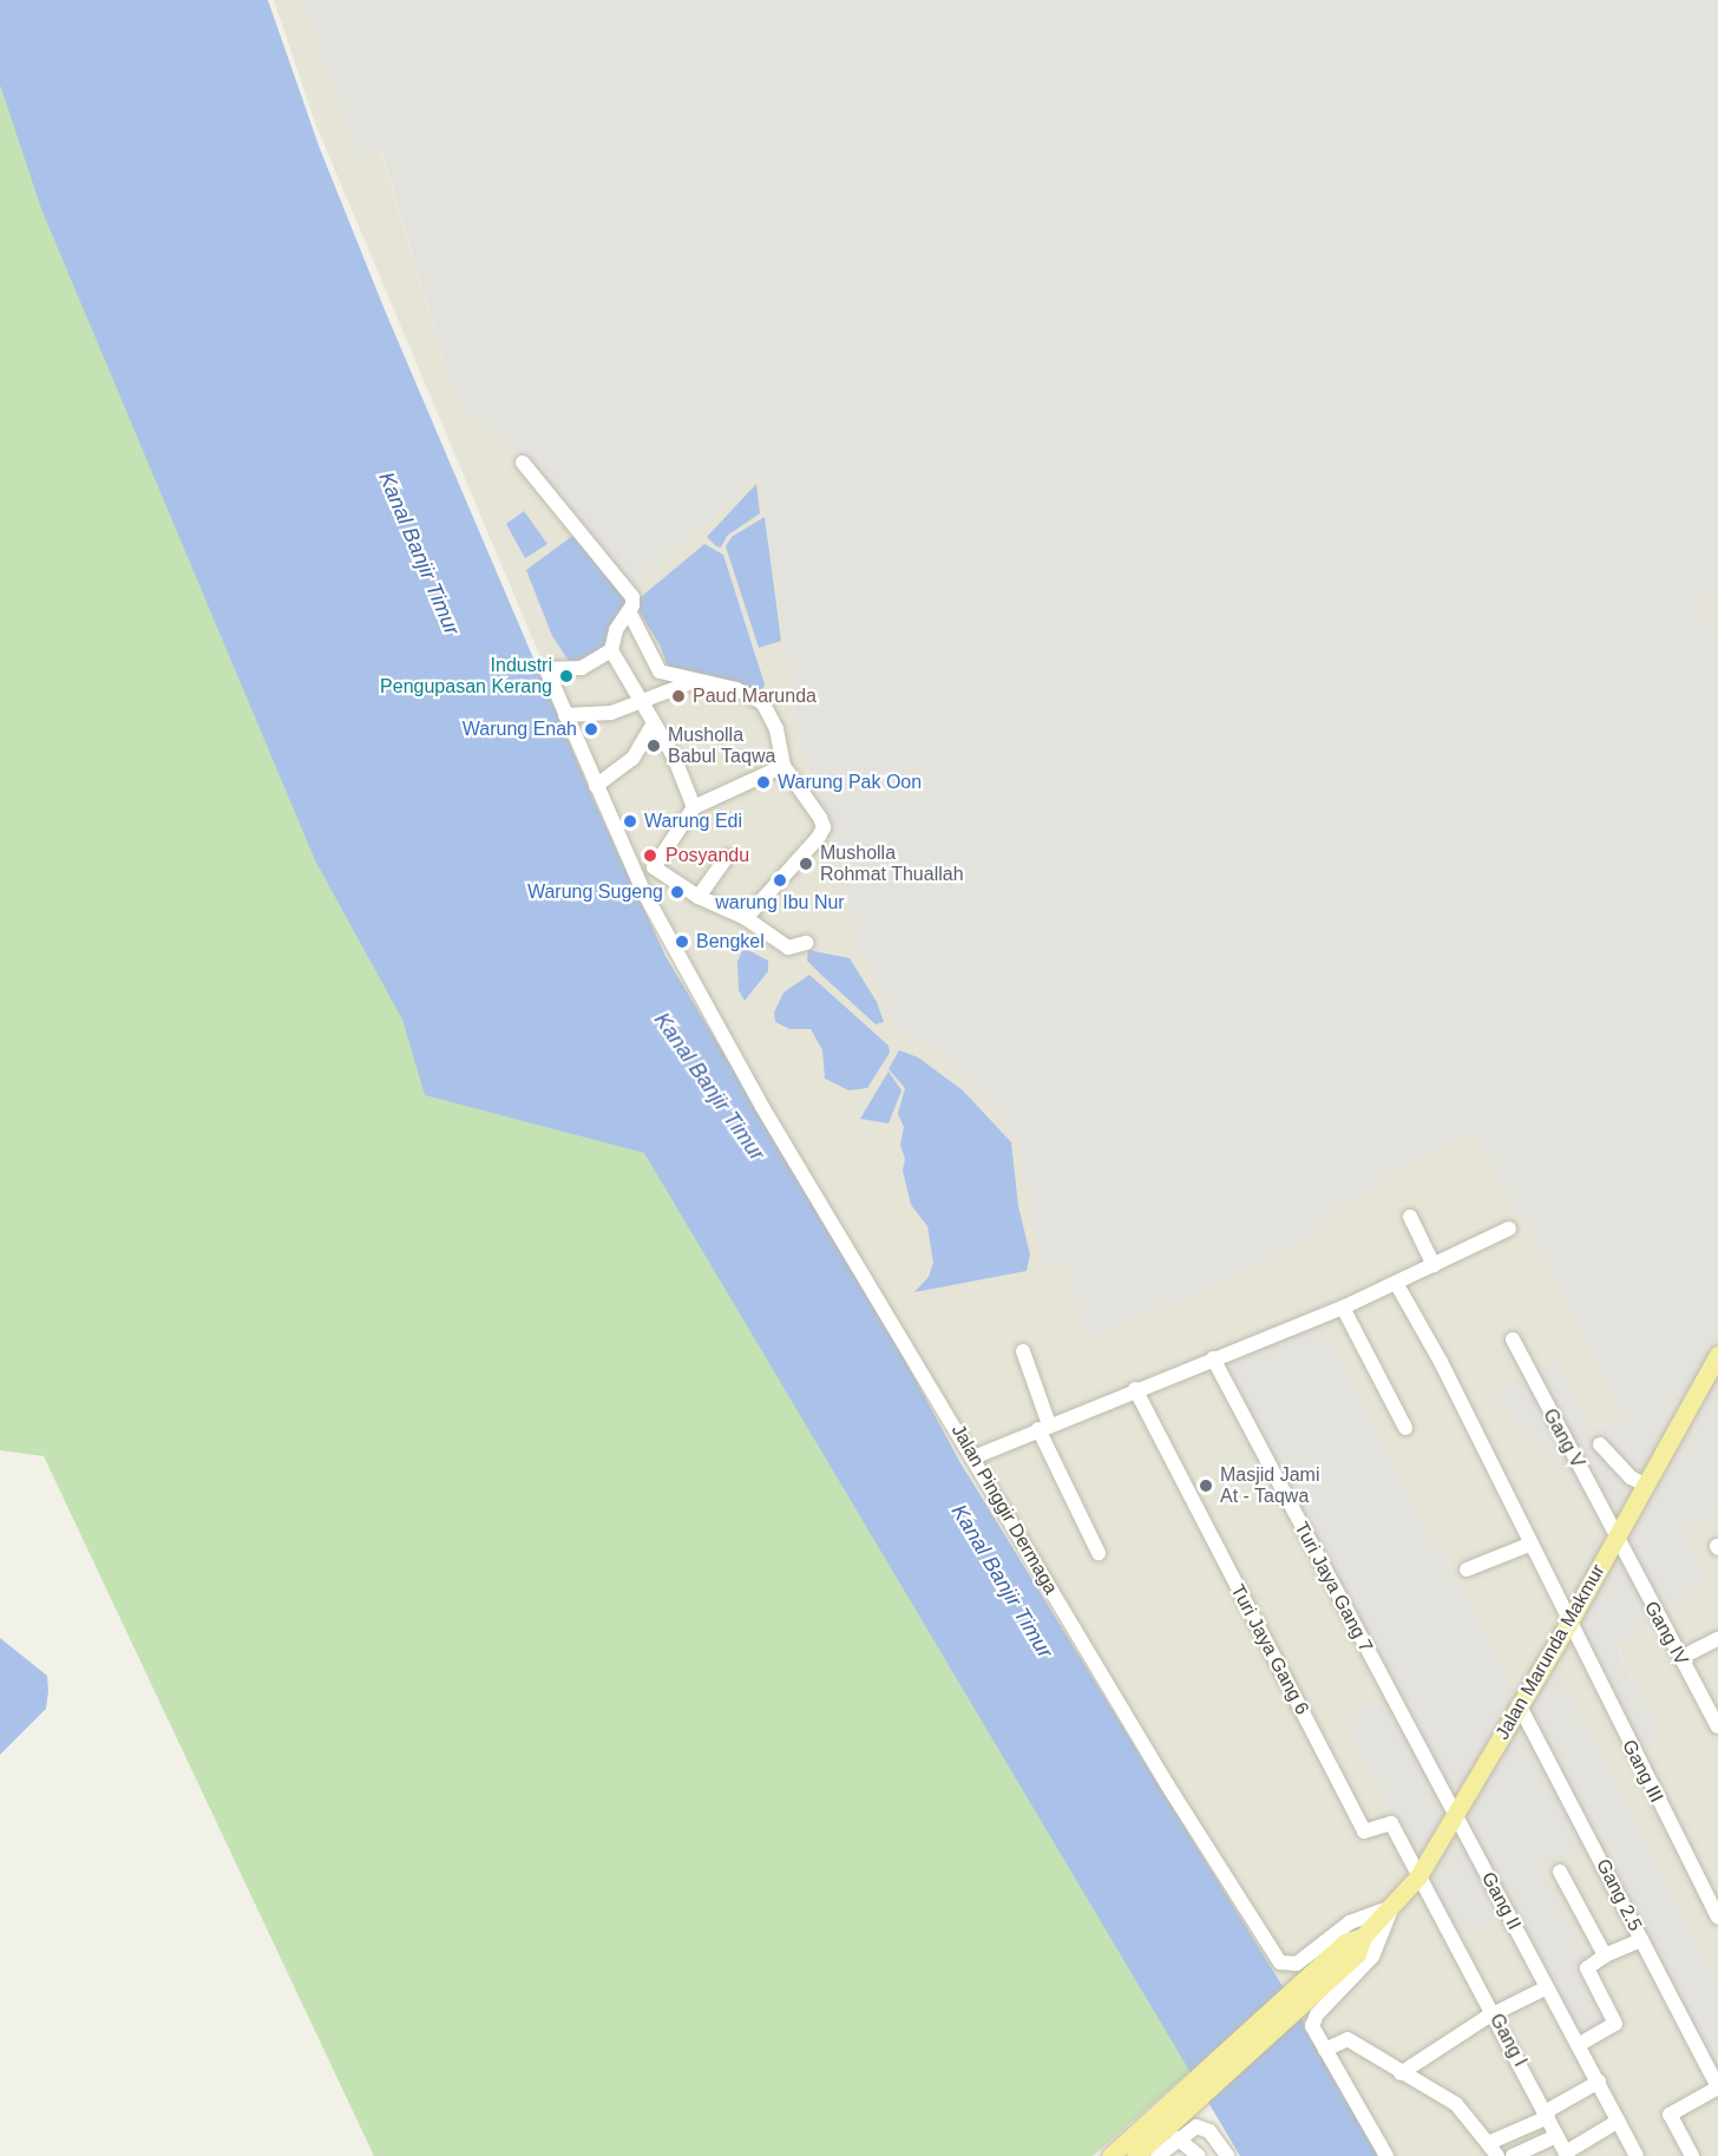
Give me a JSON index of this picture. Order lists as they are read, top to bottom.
{
  "streets": {
    "main road": ["Jalan Marunda Makmur"],
    "street": [
      "Gang V",
      "Jalan Pinggir Dermaga",
      "Turi Jaya Gang 7",
      "Gang IV",
      "Turi Jaya Gang 6",
      "Gang III",
      "Gang 2.5",
      "Gang II",
      "Gang I"
    ]
  },
  "crossings": [
    ["Gang V", "Gang IV"],
    ["Gang V", "Jalan Marunda Makmur"],
    ["Jalan Pinggir Dermaga", "Jalan Marunda Makmur"],
    ["Turi Jaya Gang 7", "Jalan Marunda Makmur"],
    ["Turi Jaya Gang 7", "Gang II"],
    ["Gang IV", "Jalan Marunda Makmur"],
    ["Turi Jaya Gang 6", "Jalan Marunda Makmur"],
    ["Turi Jaya Gang 6", "Gang I"],
    ["Jalan Marunda Makmur", "Gang III"],
    ["Jalan Marunda Makmur", "Gang 2.5"],
    ["Jalan Marunda Makmur", "Gang II"],
    ["Jalan Marunda Makmur", "Gang I"],
    ["Gang II", "Gang I"]
  ],
  "water": ["Kanal Banjir Timur"],
  "places": [
    "Industri Pengupasan Kerang",
    "Paud Marunda",
    "Warung Enah",
    "Musholla Babul Taqwa",
    "Warung Pak Oon",
    "Warung Edi",
    "Posyandu",
    "Musholla Rohmat Thuallah",
    "warung Ibu Nur",
    "Warung Sugeng",
    "Bengkel",
    "Masjid Jami At - Taqwa"
  ]
}
